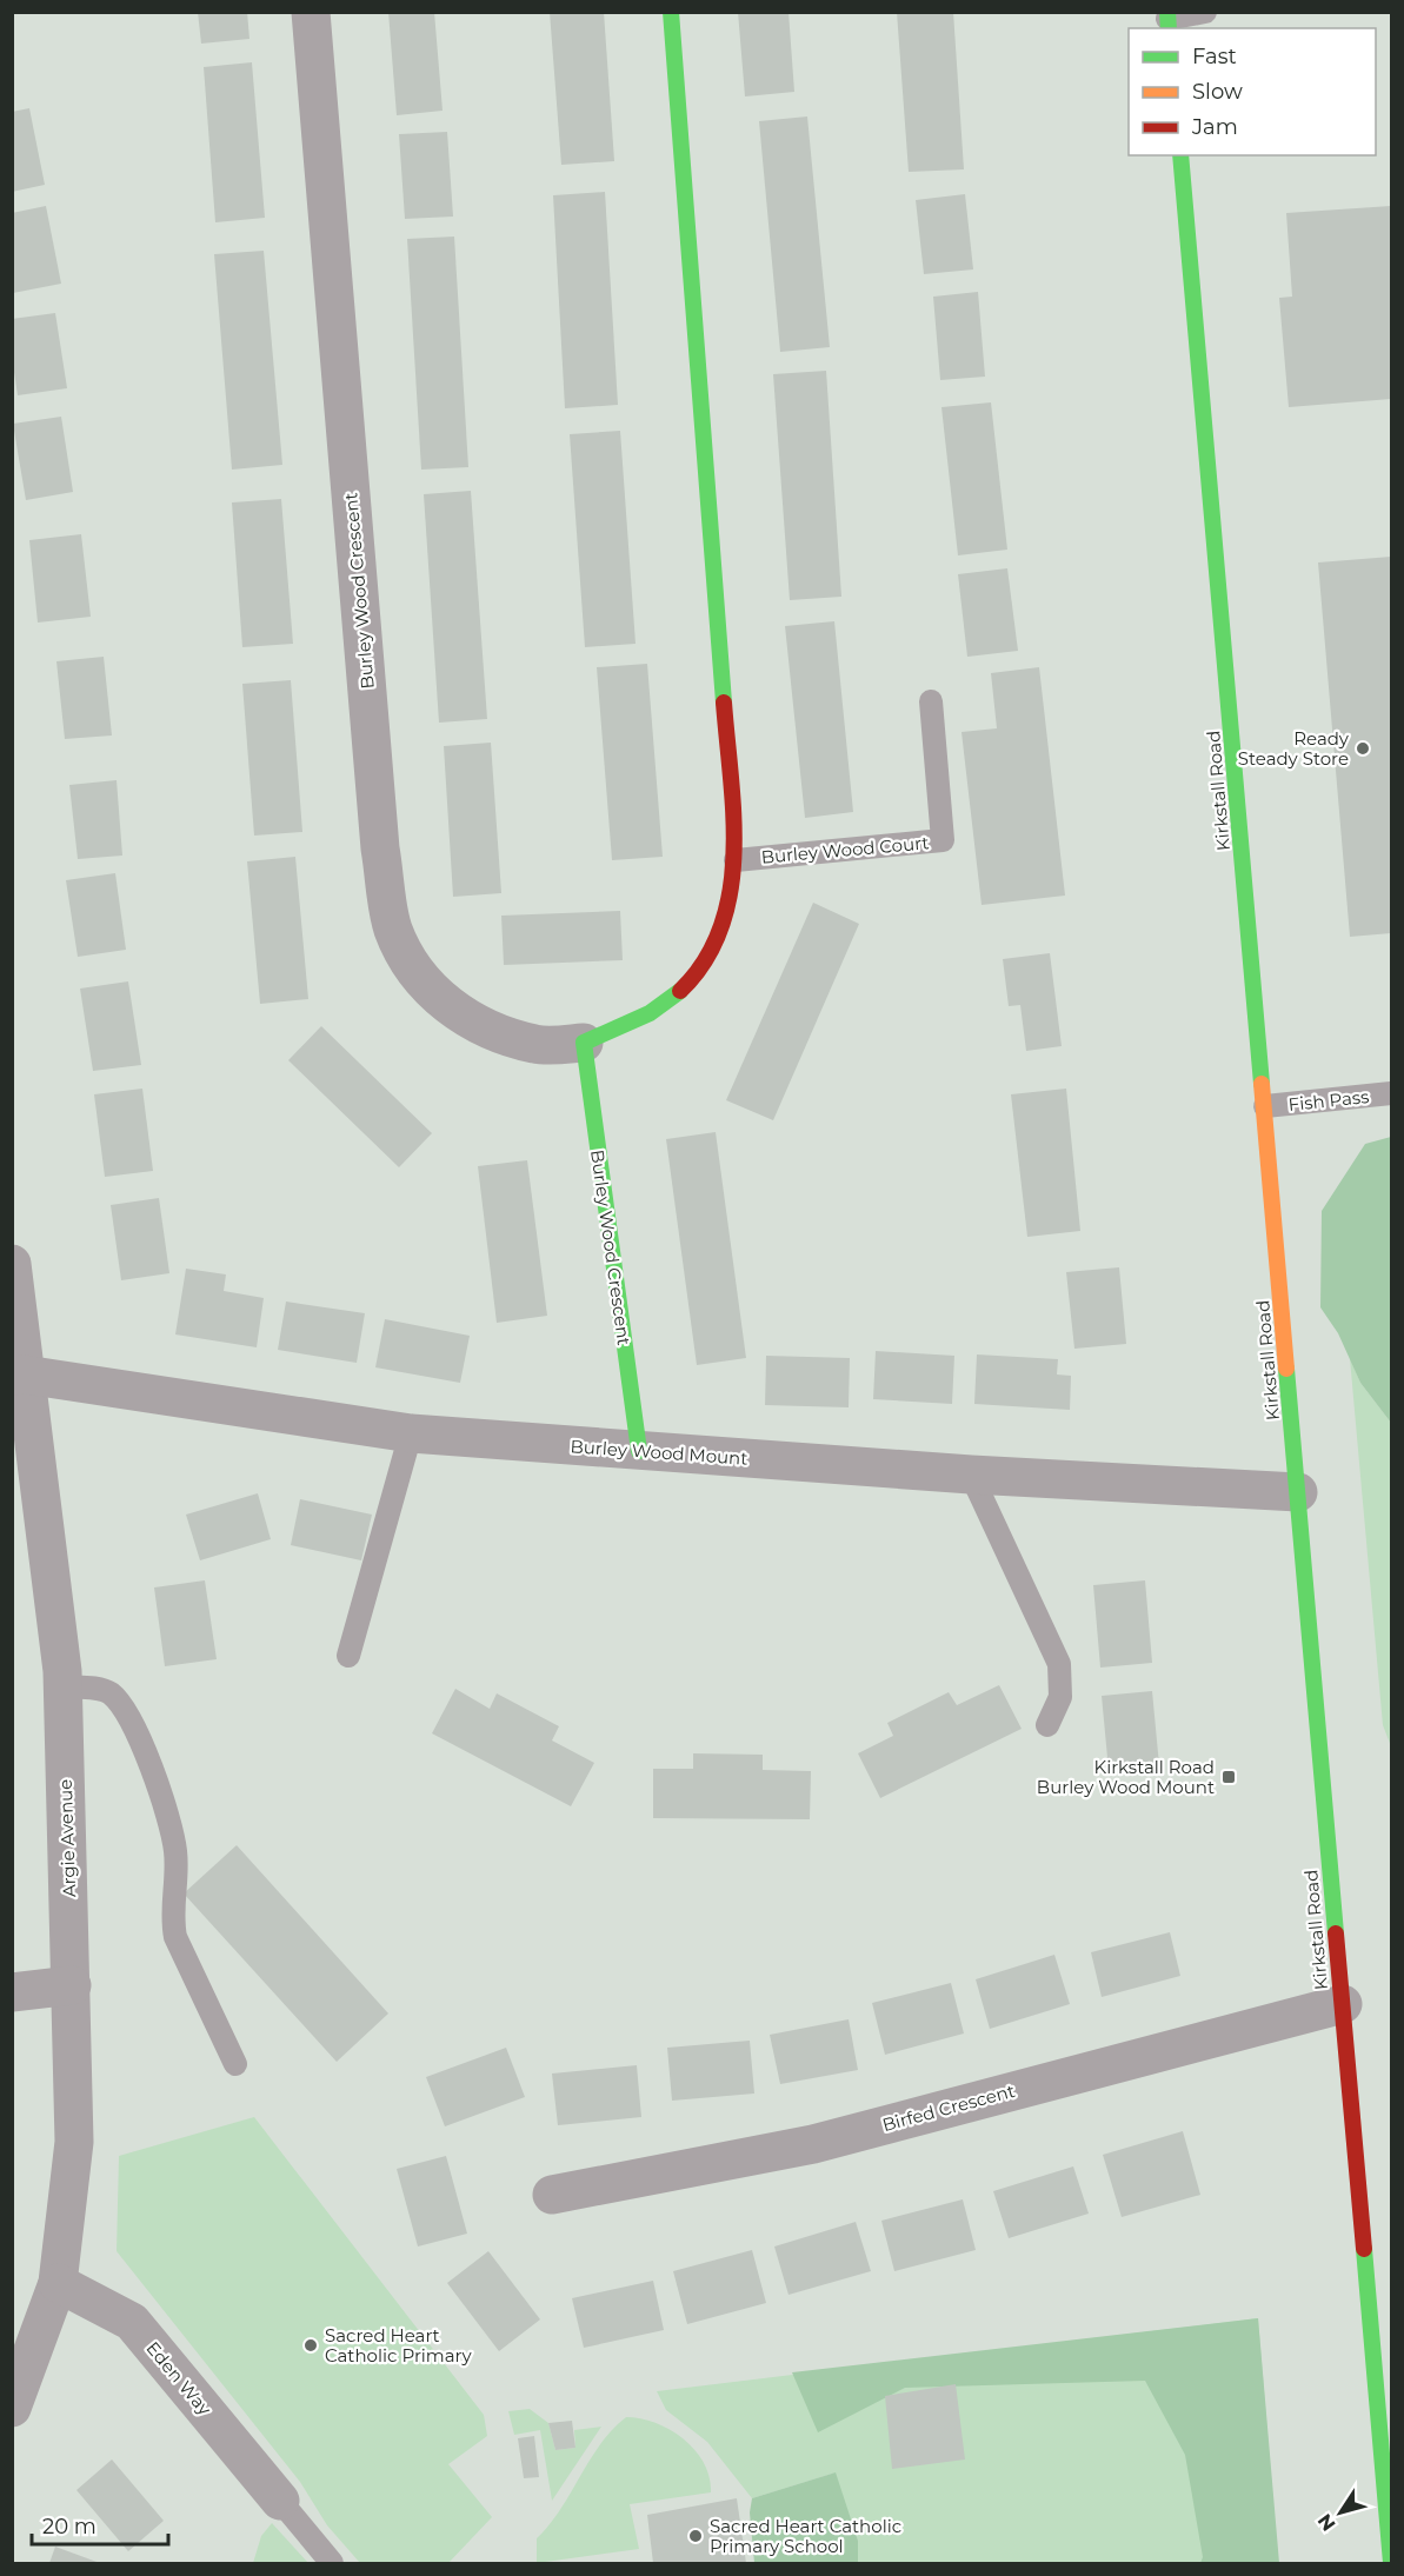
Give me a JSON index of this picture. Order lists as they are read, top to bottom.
{
  "streets": {
    "main road": ["Burley Wood Crescent", "Kirkstall Road"],
    "street": [
      "Burley Wood Mount",
      "Argie Avenue",
      "Birfed Crescent",
      "Eden Way"
    ],
    "lane": ["Burley Wood Court", "Fish Pass"]
  },
  "crossings": [
    ["Burley Wood Crescent", "Burley Wood Court"],
    ["Burley Wood Crescent", "Burley Wood Mount"],
    ["Kirkstall Road", "Fish Pass"],
    ["Kirkstall Road", "Burley Wood Mount"],
    ["Kirkstall Road", "Birfed Crescent"],
    ["Burley Wood Mount", "Argie Avenue"],
    ["Argie Avenue", "Eden Way"]
  ],
  "places": {
    "other": ["Ready Steady Store", "Sacred Heart Catholic Primary", "Sacred Heart Catholic Primary School"],
    "transit": ["Kirkstall Road Burley Wood Mount"]
  },
  "legend": ["Fast", "Slow", "Jam"],
  "scale_bar": "20 m",
  "north": "bottom left"
}
